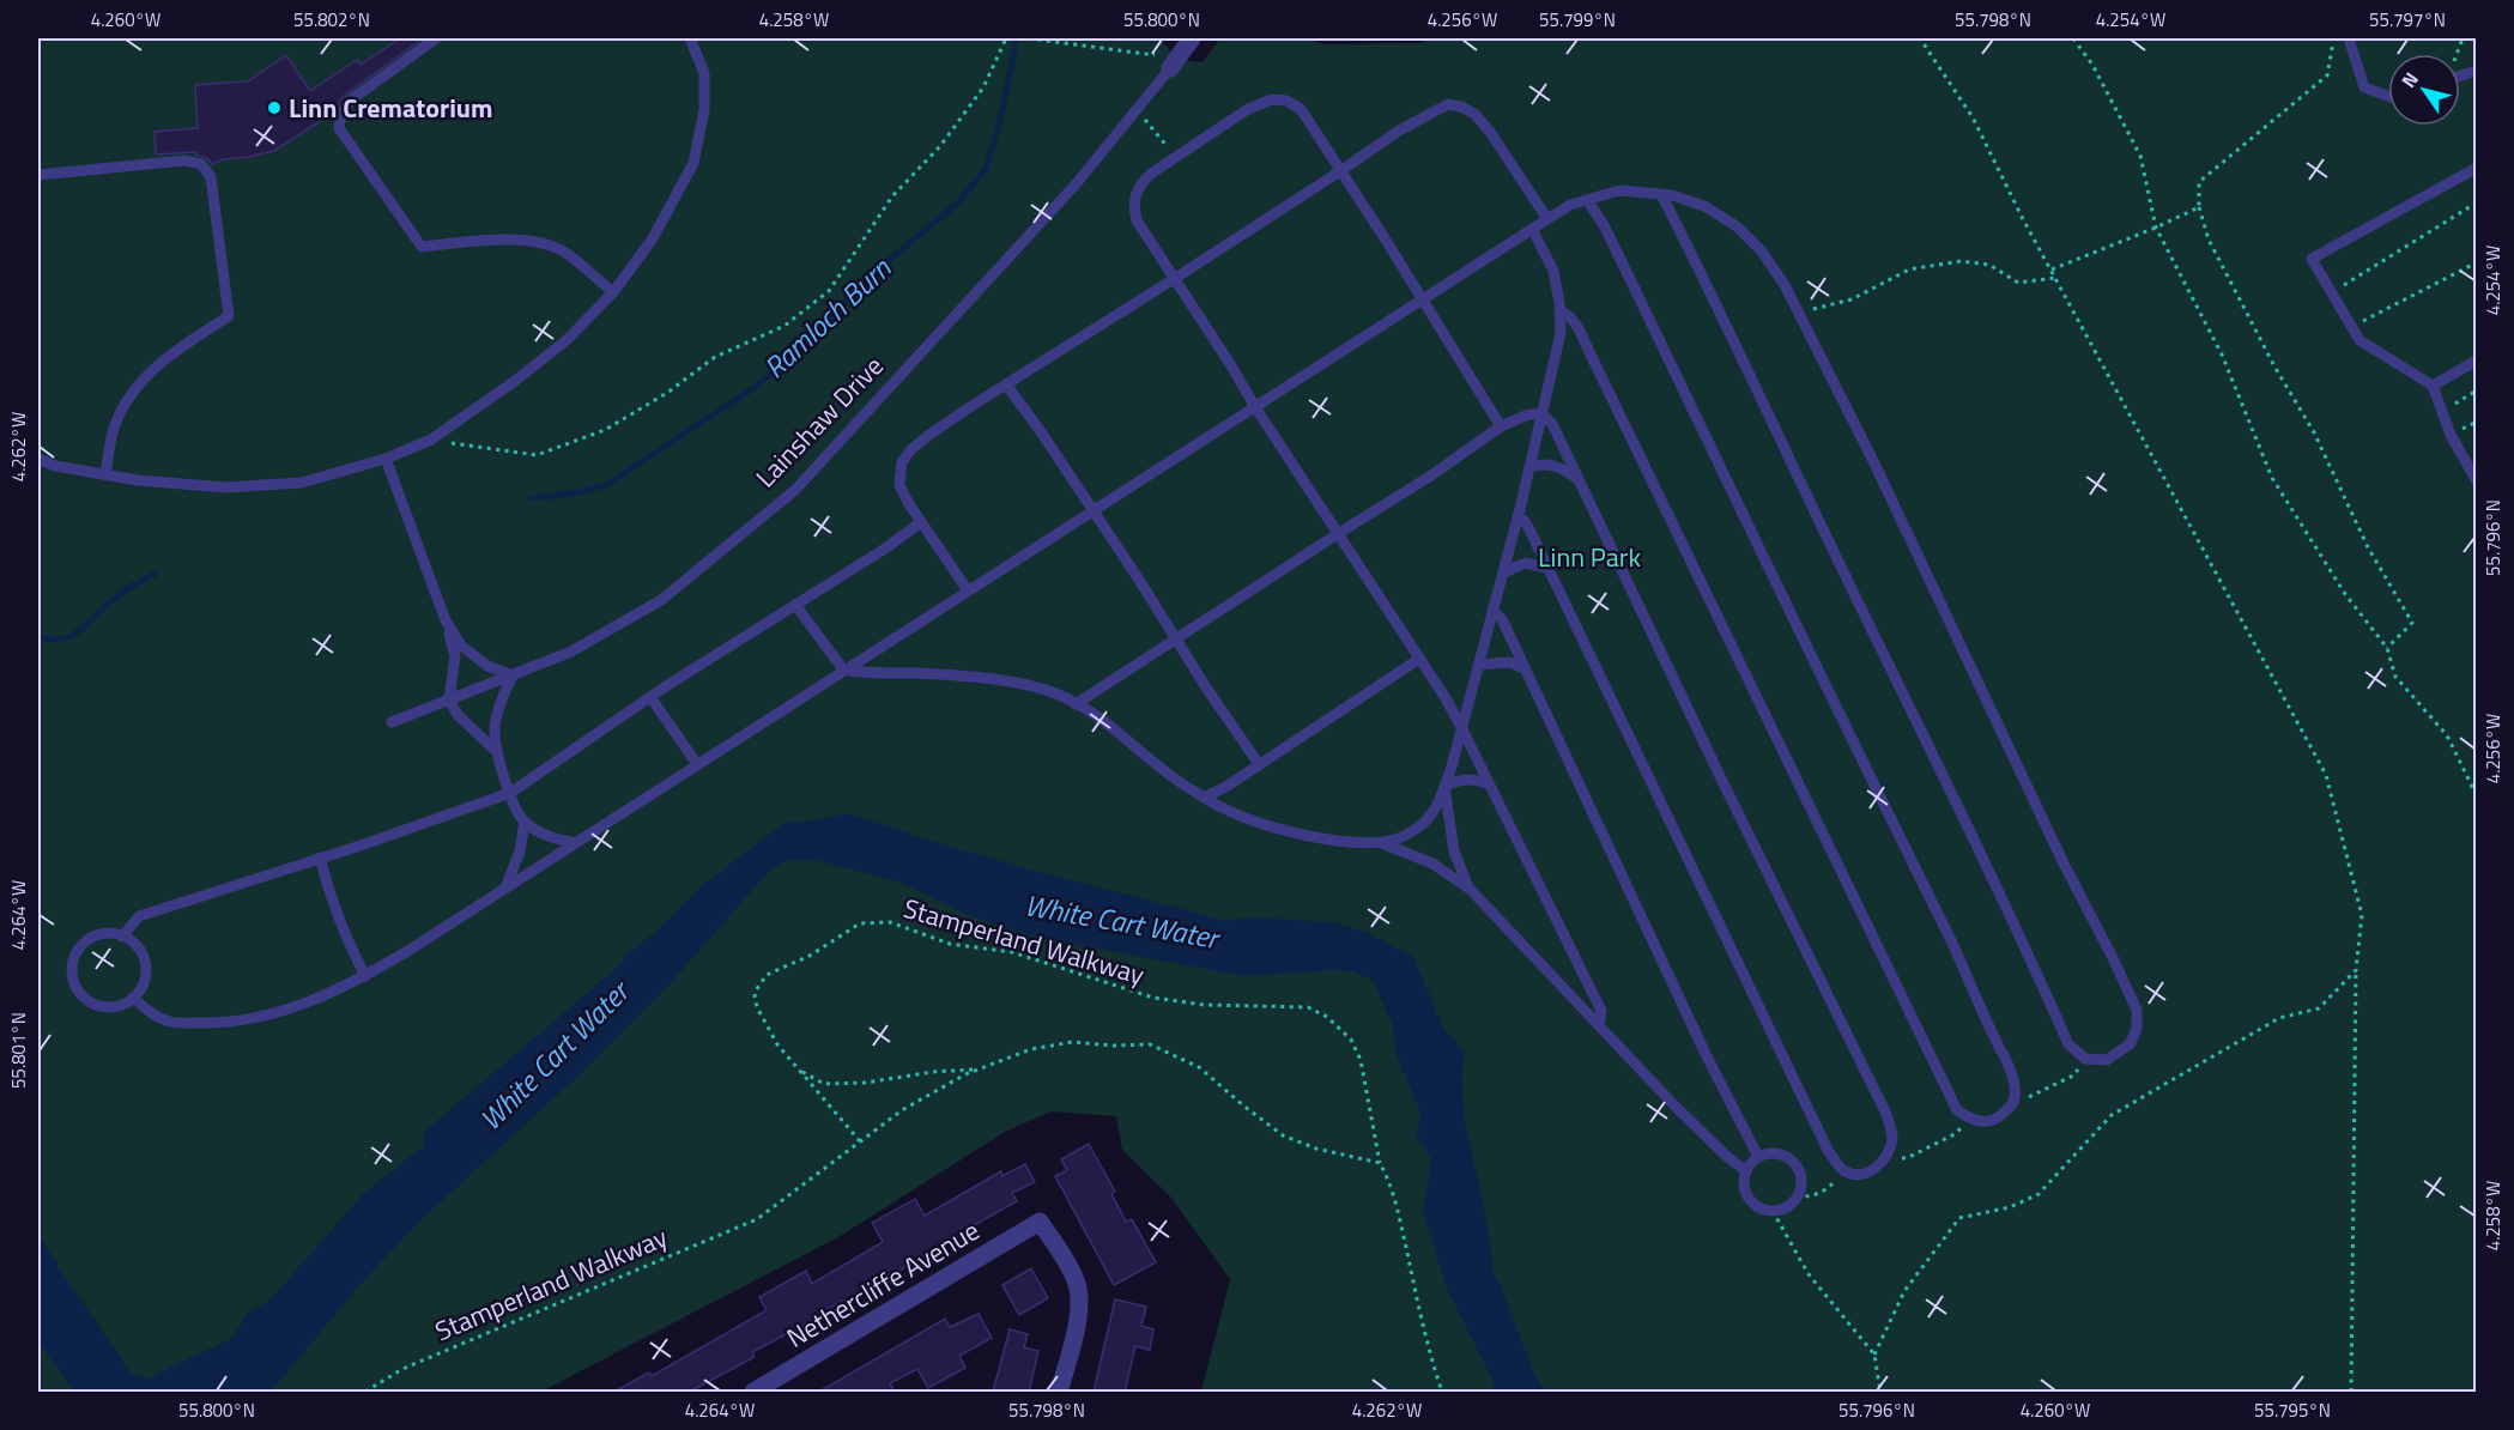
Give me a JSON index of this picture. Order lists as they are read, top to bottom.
{
  "streets": {
    "street": ["Lainshaw Drive", "Nethercliffe Avenue"],
    "path": ["Stamperland Walkway"]
  },
  "water": ["Ramloch Burn", "White Cart Water"],
  "parks": ["Linn Park"],
  "places": ["Linn Crematorium"],
  "north": "top left",
  "coordinates": [
    "4.260°W",
    "55.802°N",
    "4.258°W",
    "55.800°N",
    "4.256°W",
    "55.799°N",
    "55.798°N",
    "4.254°W",
    "55.797°N",
    "4.262°W",
    "55.796°N",
    "4.264°W",
    "55.801°N",
    "55.795°N"
  ]
}
